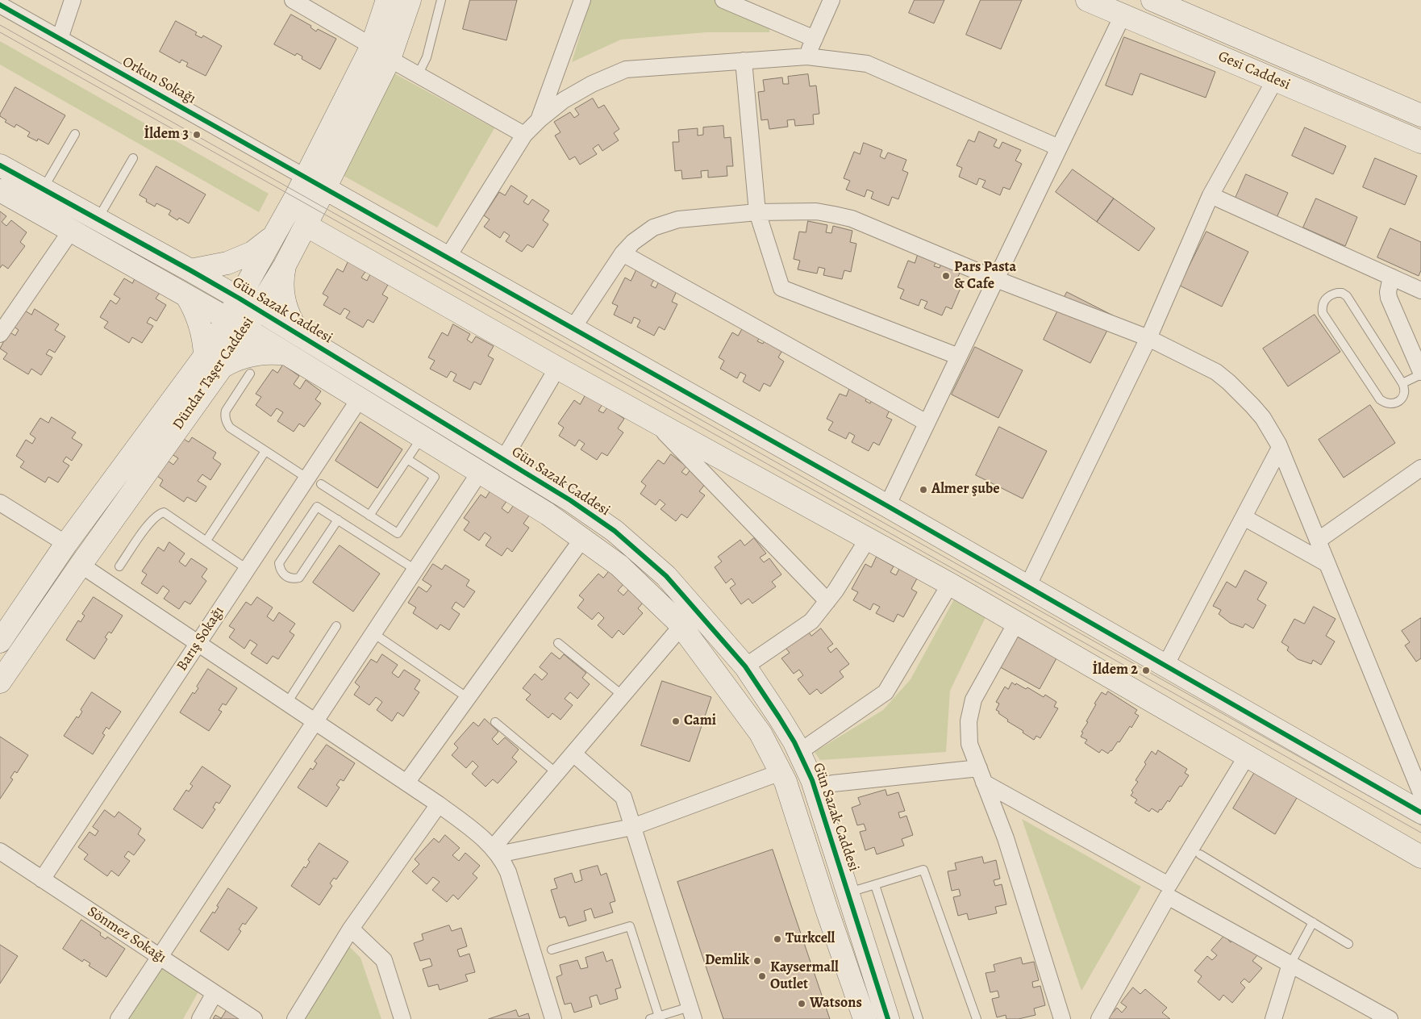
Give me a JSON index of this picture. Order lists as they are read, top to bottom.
{
  "streets": {
    "street": [
      "Gesi Caddesi",
      "Orkun Sokağı",
      "Gün Sazak Caddesi",
      "Dündar Taşer Caddesi",
      "Barış Sokağı",
      "Sönmez Sokağı"
    ]
  },
  "crossings": [
    ["Orkun Sokağı", "Dündar Taşer Caddesi"],
    ["Gün Sazak Caddesi", "Dündar Taşer Caddesi"],
    ["Barış Sokağı", "Sönmez Sokağı"]
  ],
  "places": [
    "İldem 3",
    "Pars Pasta & Cafe",
    "Almer şube",
    "İldem 2",
    "Cami",
    "Turkcell",
    "Demlik",
    "Kaysermall Outlet",
    "Watsons"
  ]
}
